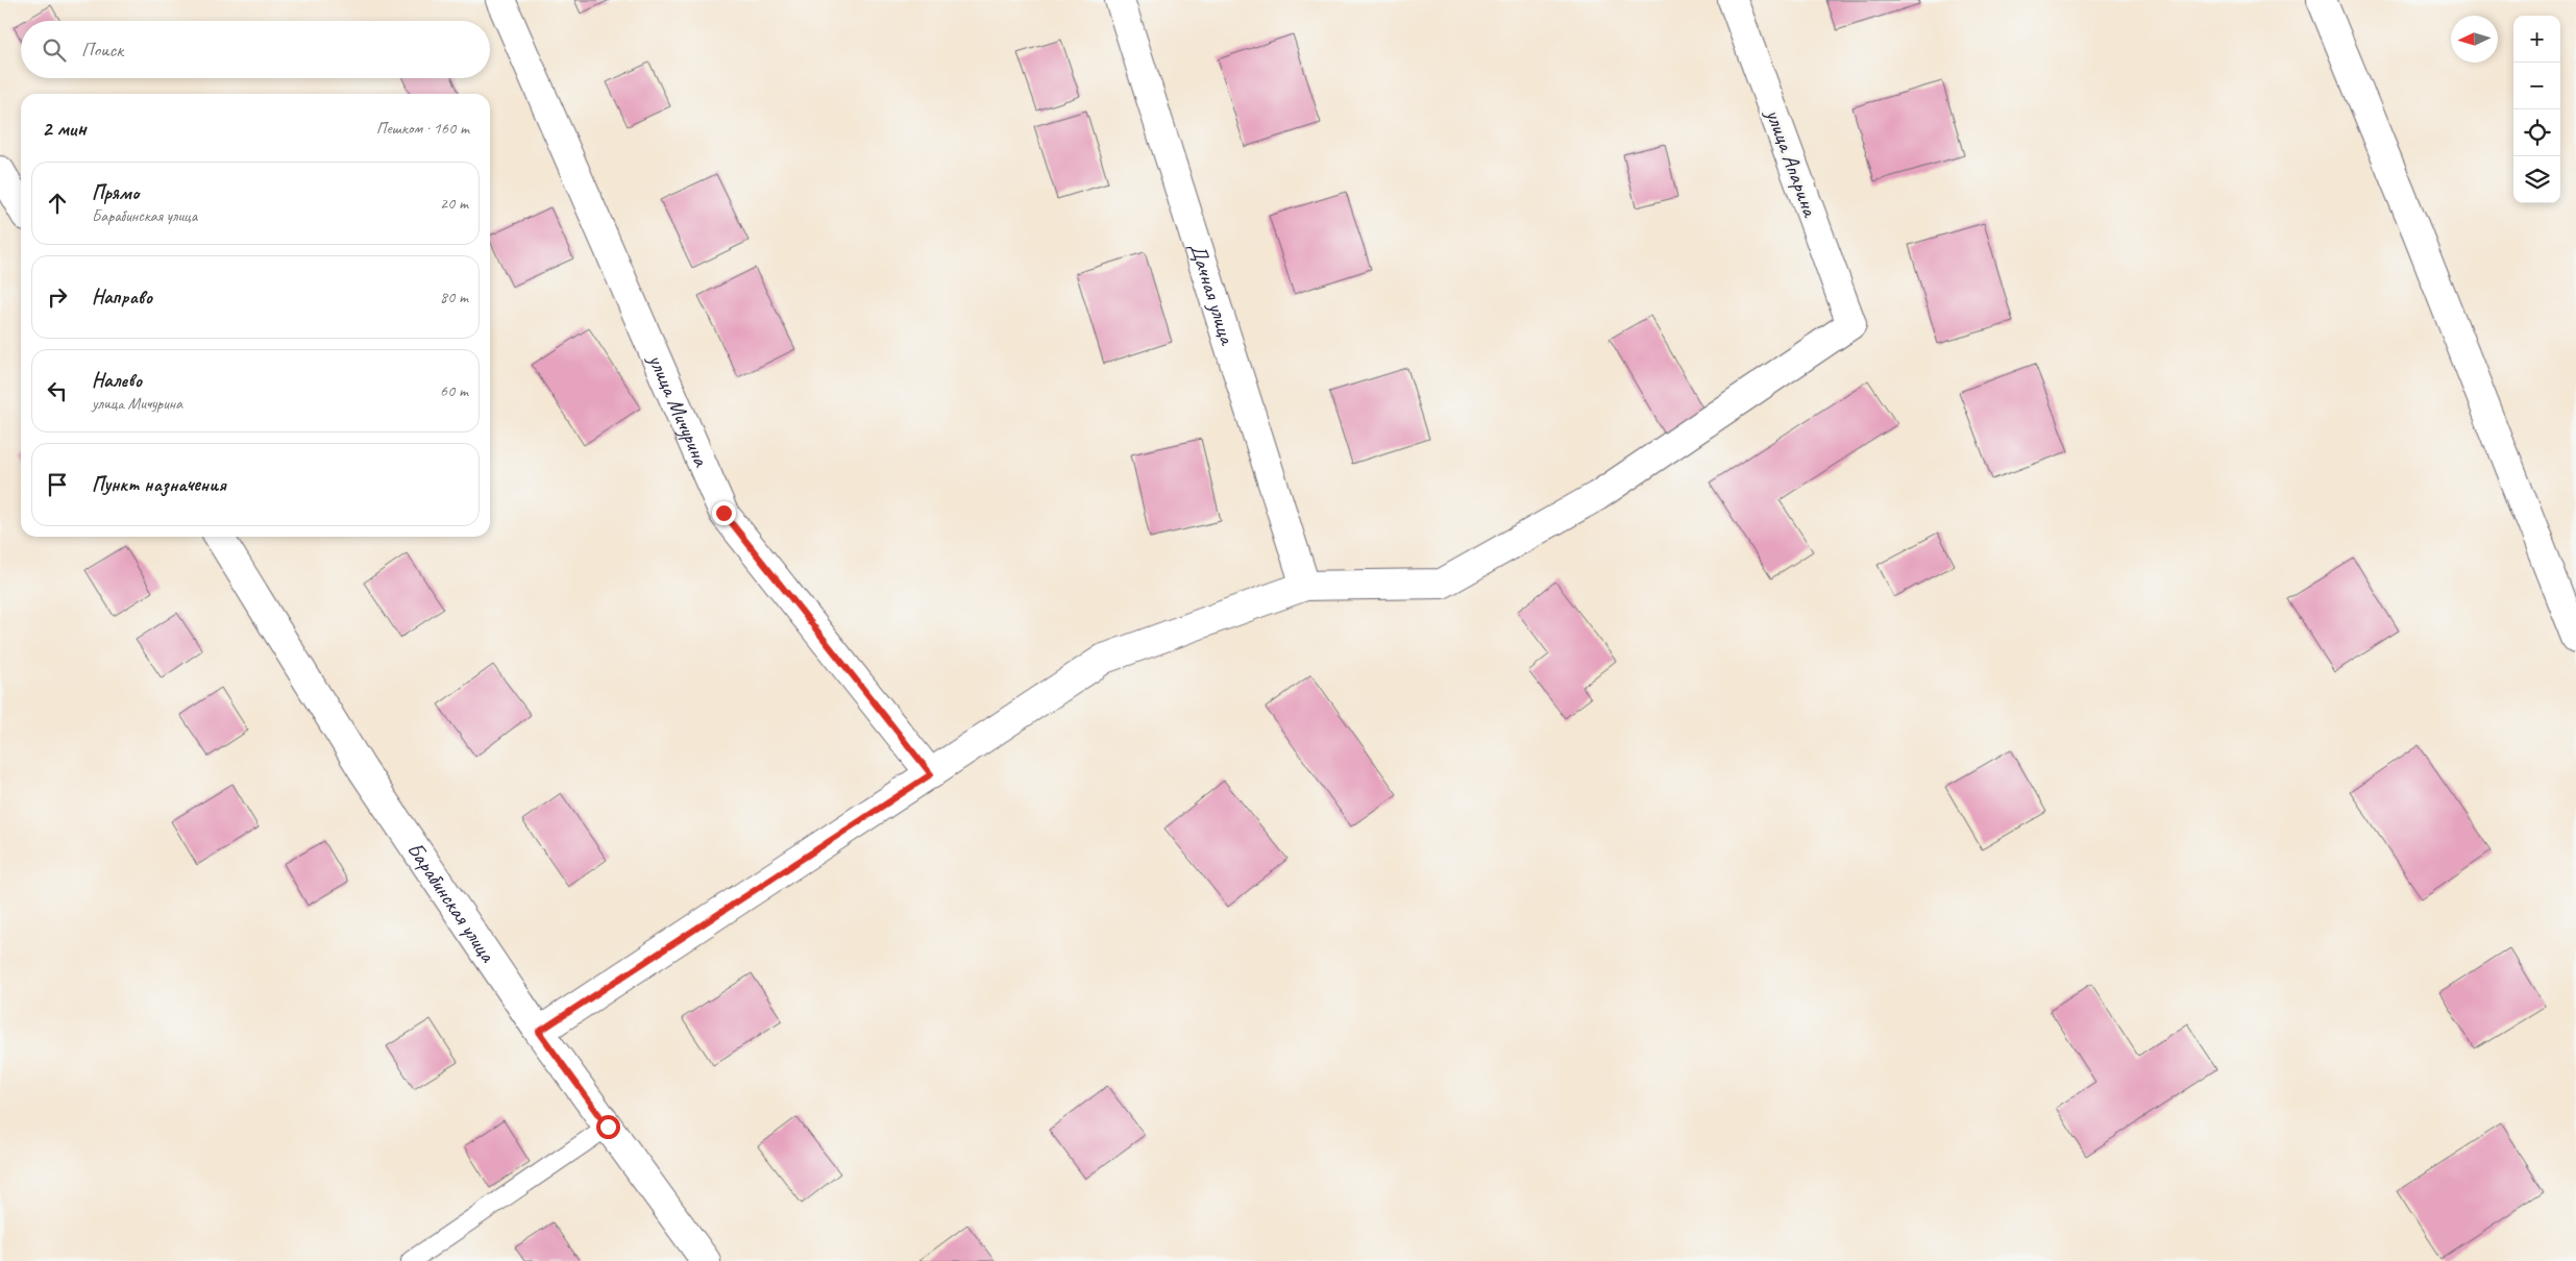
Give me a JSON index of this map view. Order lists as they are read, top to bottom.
{
  "streets": {
    "street": [
      "улица Апарина",
      "Дачная улица",
      "улица Мичурина",
      "Барабинская улица"
    ]
  },
  "crossings": [
    ["улица Апарина", "Дачная улица"]
  ],
  "north": "left",
  "page": {
    "map_buttons": ["+", "−"],
    "search": "Поиск",
    "heading": ["2 мин", "Пешком · 160 m"],
    "list": [
      ["Прямо", "Барабинская улица", "20 m"],
      ["Направо", "80 m"],
      ["Налево", "улица Мичурина", "60 m"],
      "Пункт назначения"
    ]
  }
}
